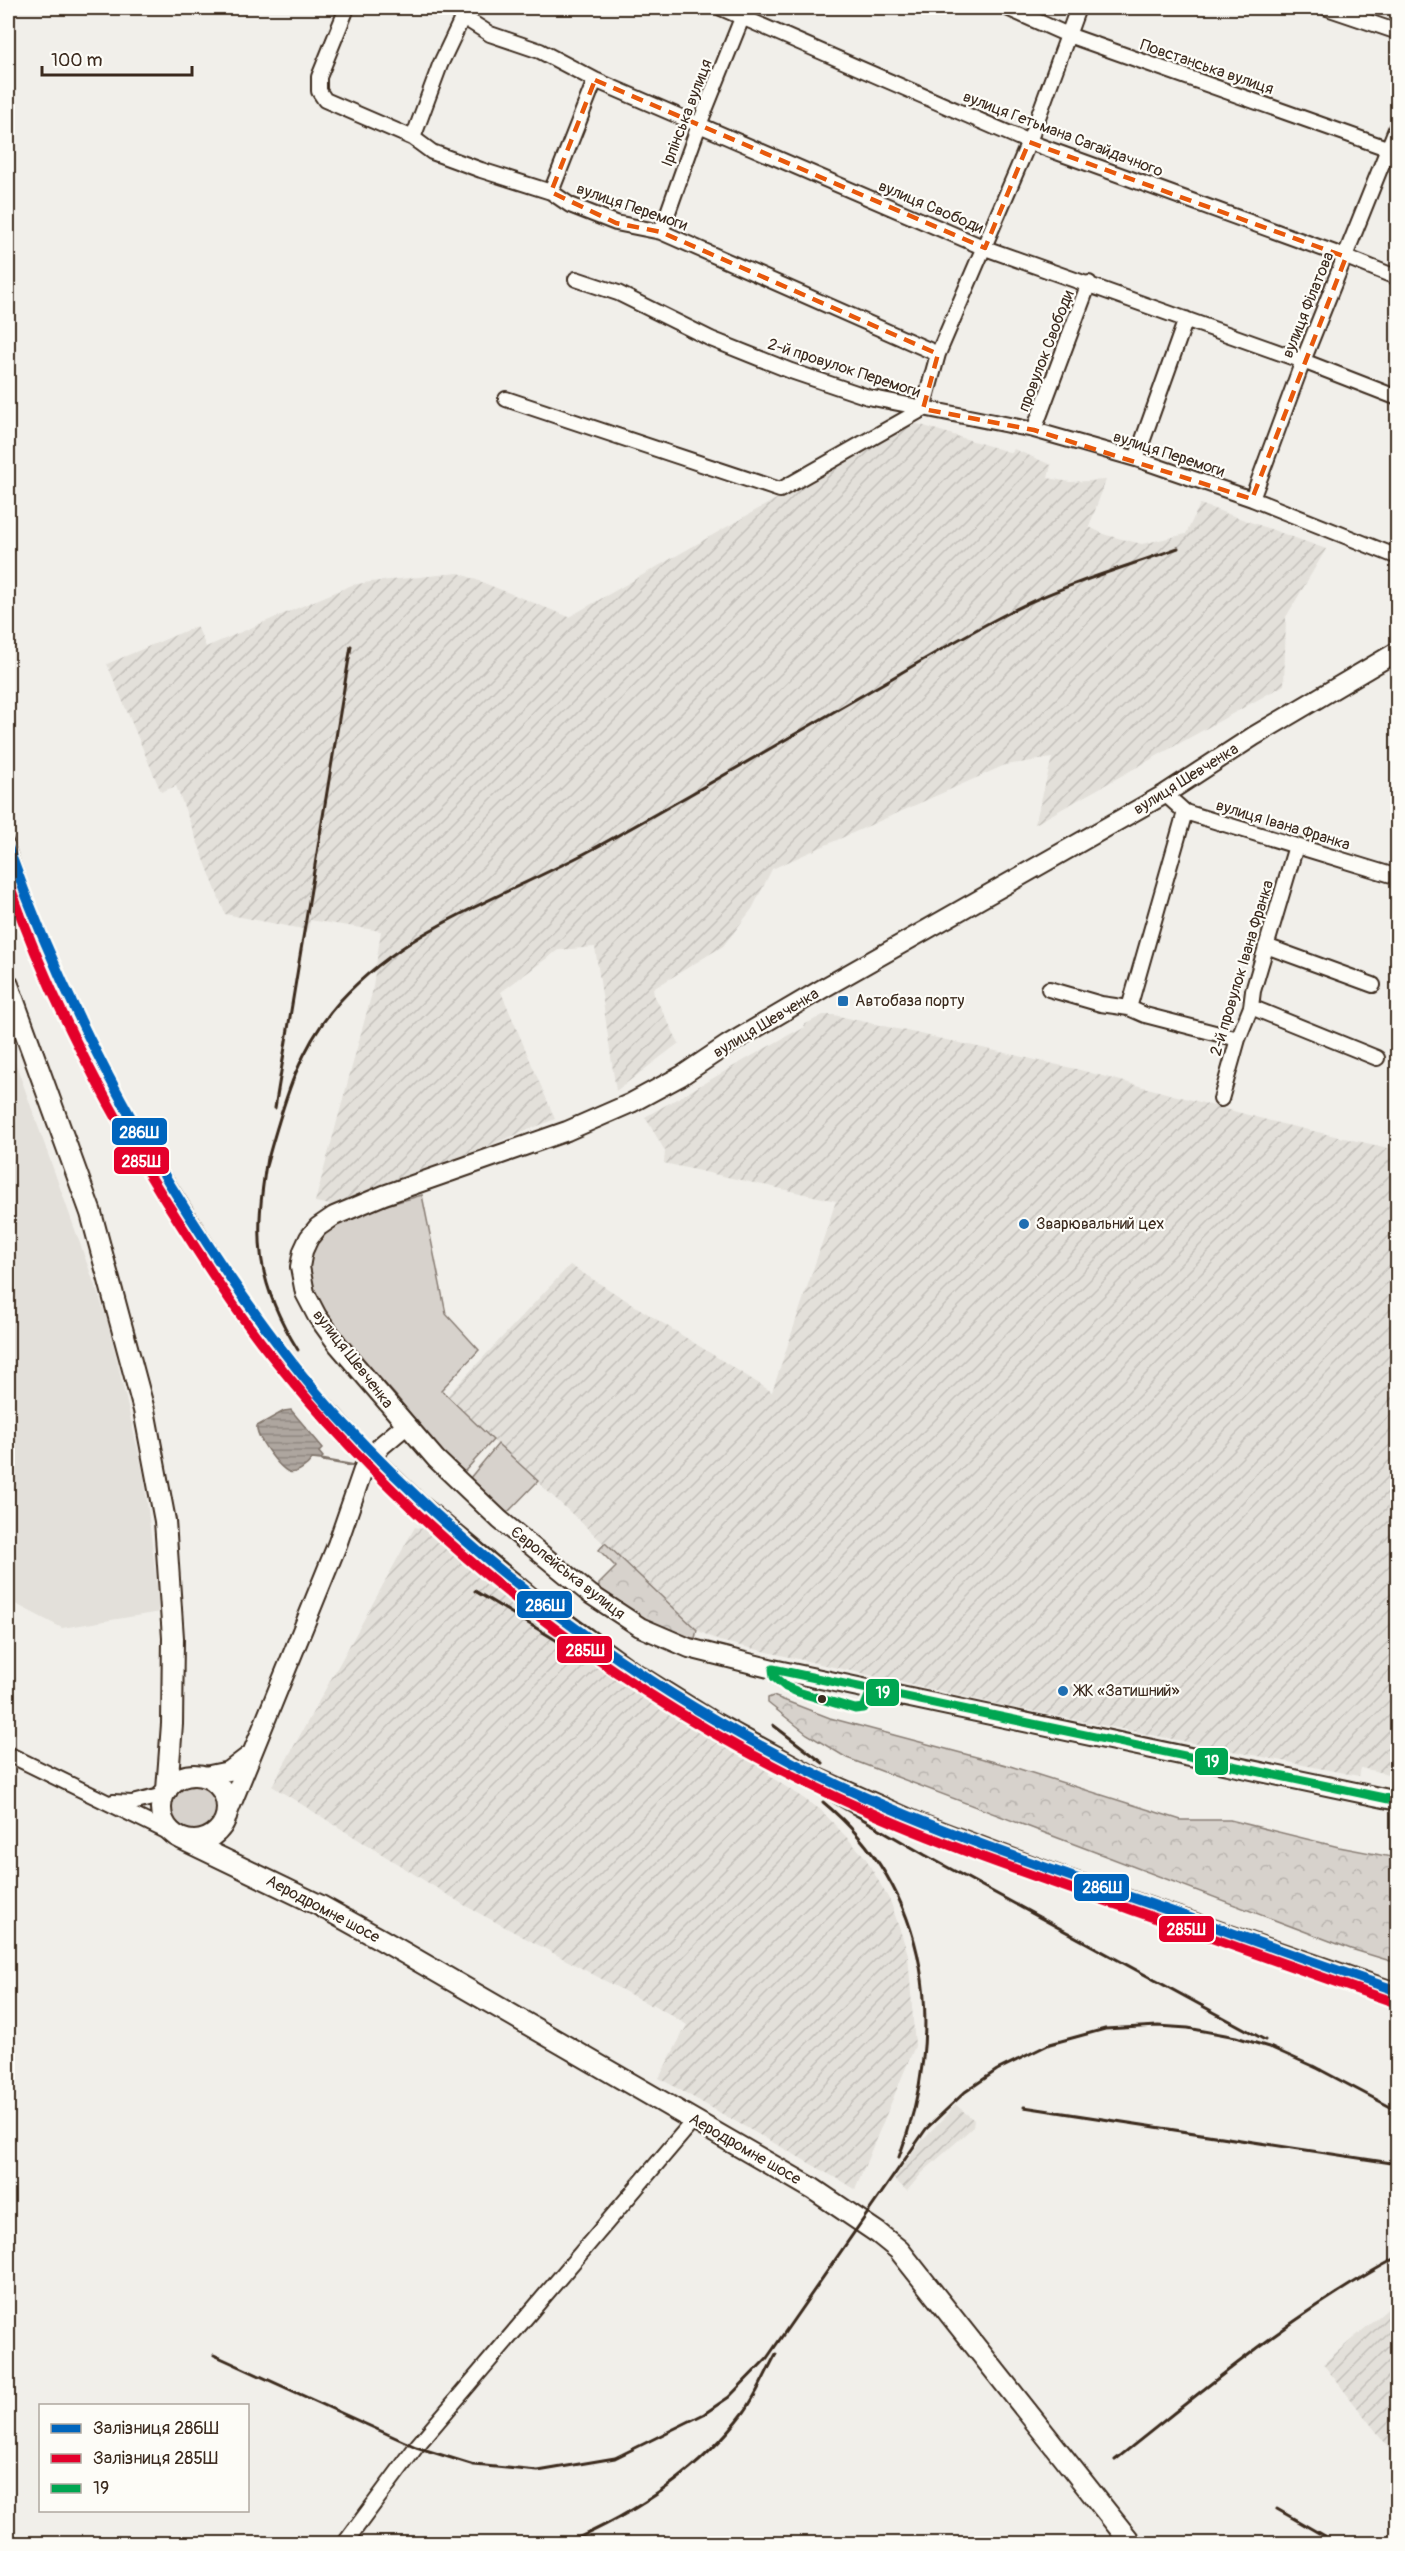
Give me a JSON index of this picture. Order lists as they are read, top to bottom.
{
  "streets": {
    "highway": ["Аеродромне шосе"],
    "main road": ["вулиця Шевченка", "Європейська вулиця"],
    "street": [
      "Повстанська вулиця",
      "Ірпінська вулиця",
      "вулиця Гетьмана Сагайдачного",
      "вулиця Перемоги",
      "вулиця Свободи",
      "вулиця Філатова",
      "провулок Свободи",
      "2-й провулок Перемоги",
      "вулиця Івана Франка",
      "2-й провулок Івана Франка"
    ]
  },
  "crossings": [
    ["Повстанська вулиця", "вулиця Філатова"],
    ["Ірпінська вулиця", "вулиця Гетьмана Сагайдачного"],
    ["Ірпінська вулиця", "вулиця Перемоги"],
    ["Ірпінська вулиця", "вулиця Свободи"],
    ["вулиця Гетьмана Сагайдачного", "вулиця Філатова"],
    ["вулиця Перемоги", "вулиця Філатова"],
    ["вулиця Перемоги", "провулок Свободи"],
    ["вулиця Перемоги", "2-й провулок Перемоги"],
    ["вулиця Свободи", "вулиця Філатова"],
    ["вулиця Свободи", "провулок Свободи"],
    ["вулиця Шевченка", "вулиця Івана Франка"],
    ["вулиця Шевченка", "Європейська вулиця"],
    ["вулиця Івана Франка", "2-й провулок Івана Франка"]
  ],
  "places": {
    "transit": ["Автобаза порту"],
    "other": ["Зварювальний цех", "ЖК «Затишний»"]
  },
  "lines": ["rail line 286Ш", "rail line 285Ш", "transit line 19"],
  "legend": ["Залізниця 286Ш", "Залізниця 285Ш", "19"],
  "scale_bar": "100 m"
}
